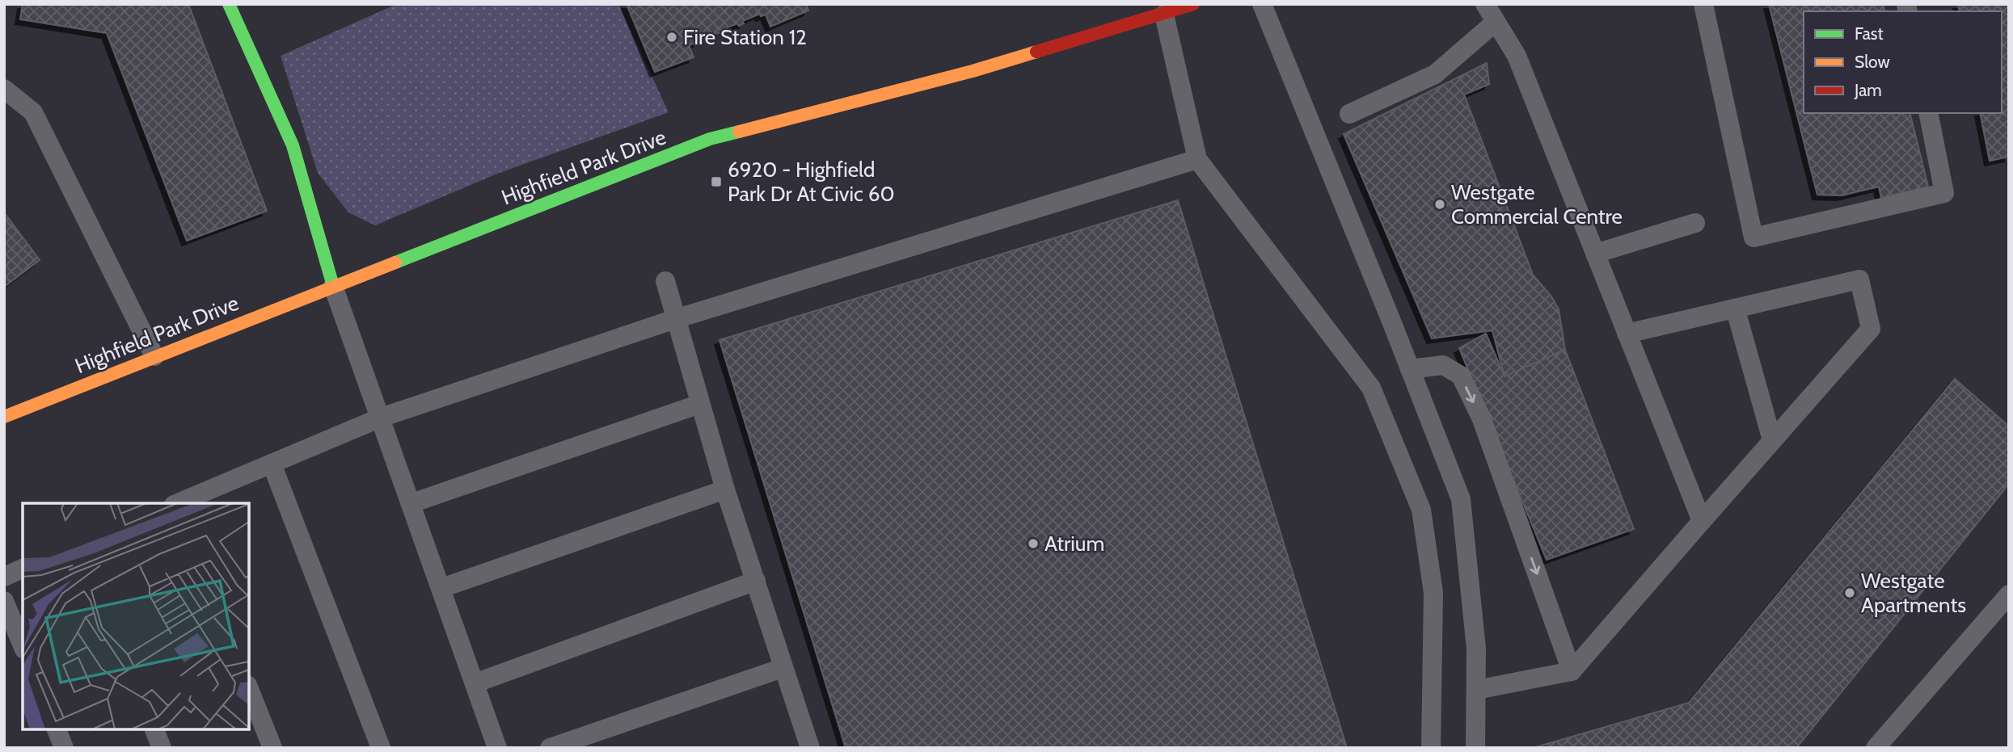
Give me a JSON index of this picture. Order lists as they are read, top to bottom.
{
  "streets": {
    "street": ["Highfield Park Drive"]
  },
  "places": {
    "other": [
      "Fire Station 12",
      "Westgate Commercial Centre",
      "Atrium",
      "Westgate Apartments"
    ],
    "transit": ["6920 - Highfield Park Dr At Civic 60"]
  },
  "legend": ["Fast", "Slow", "Jam"]
}
